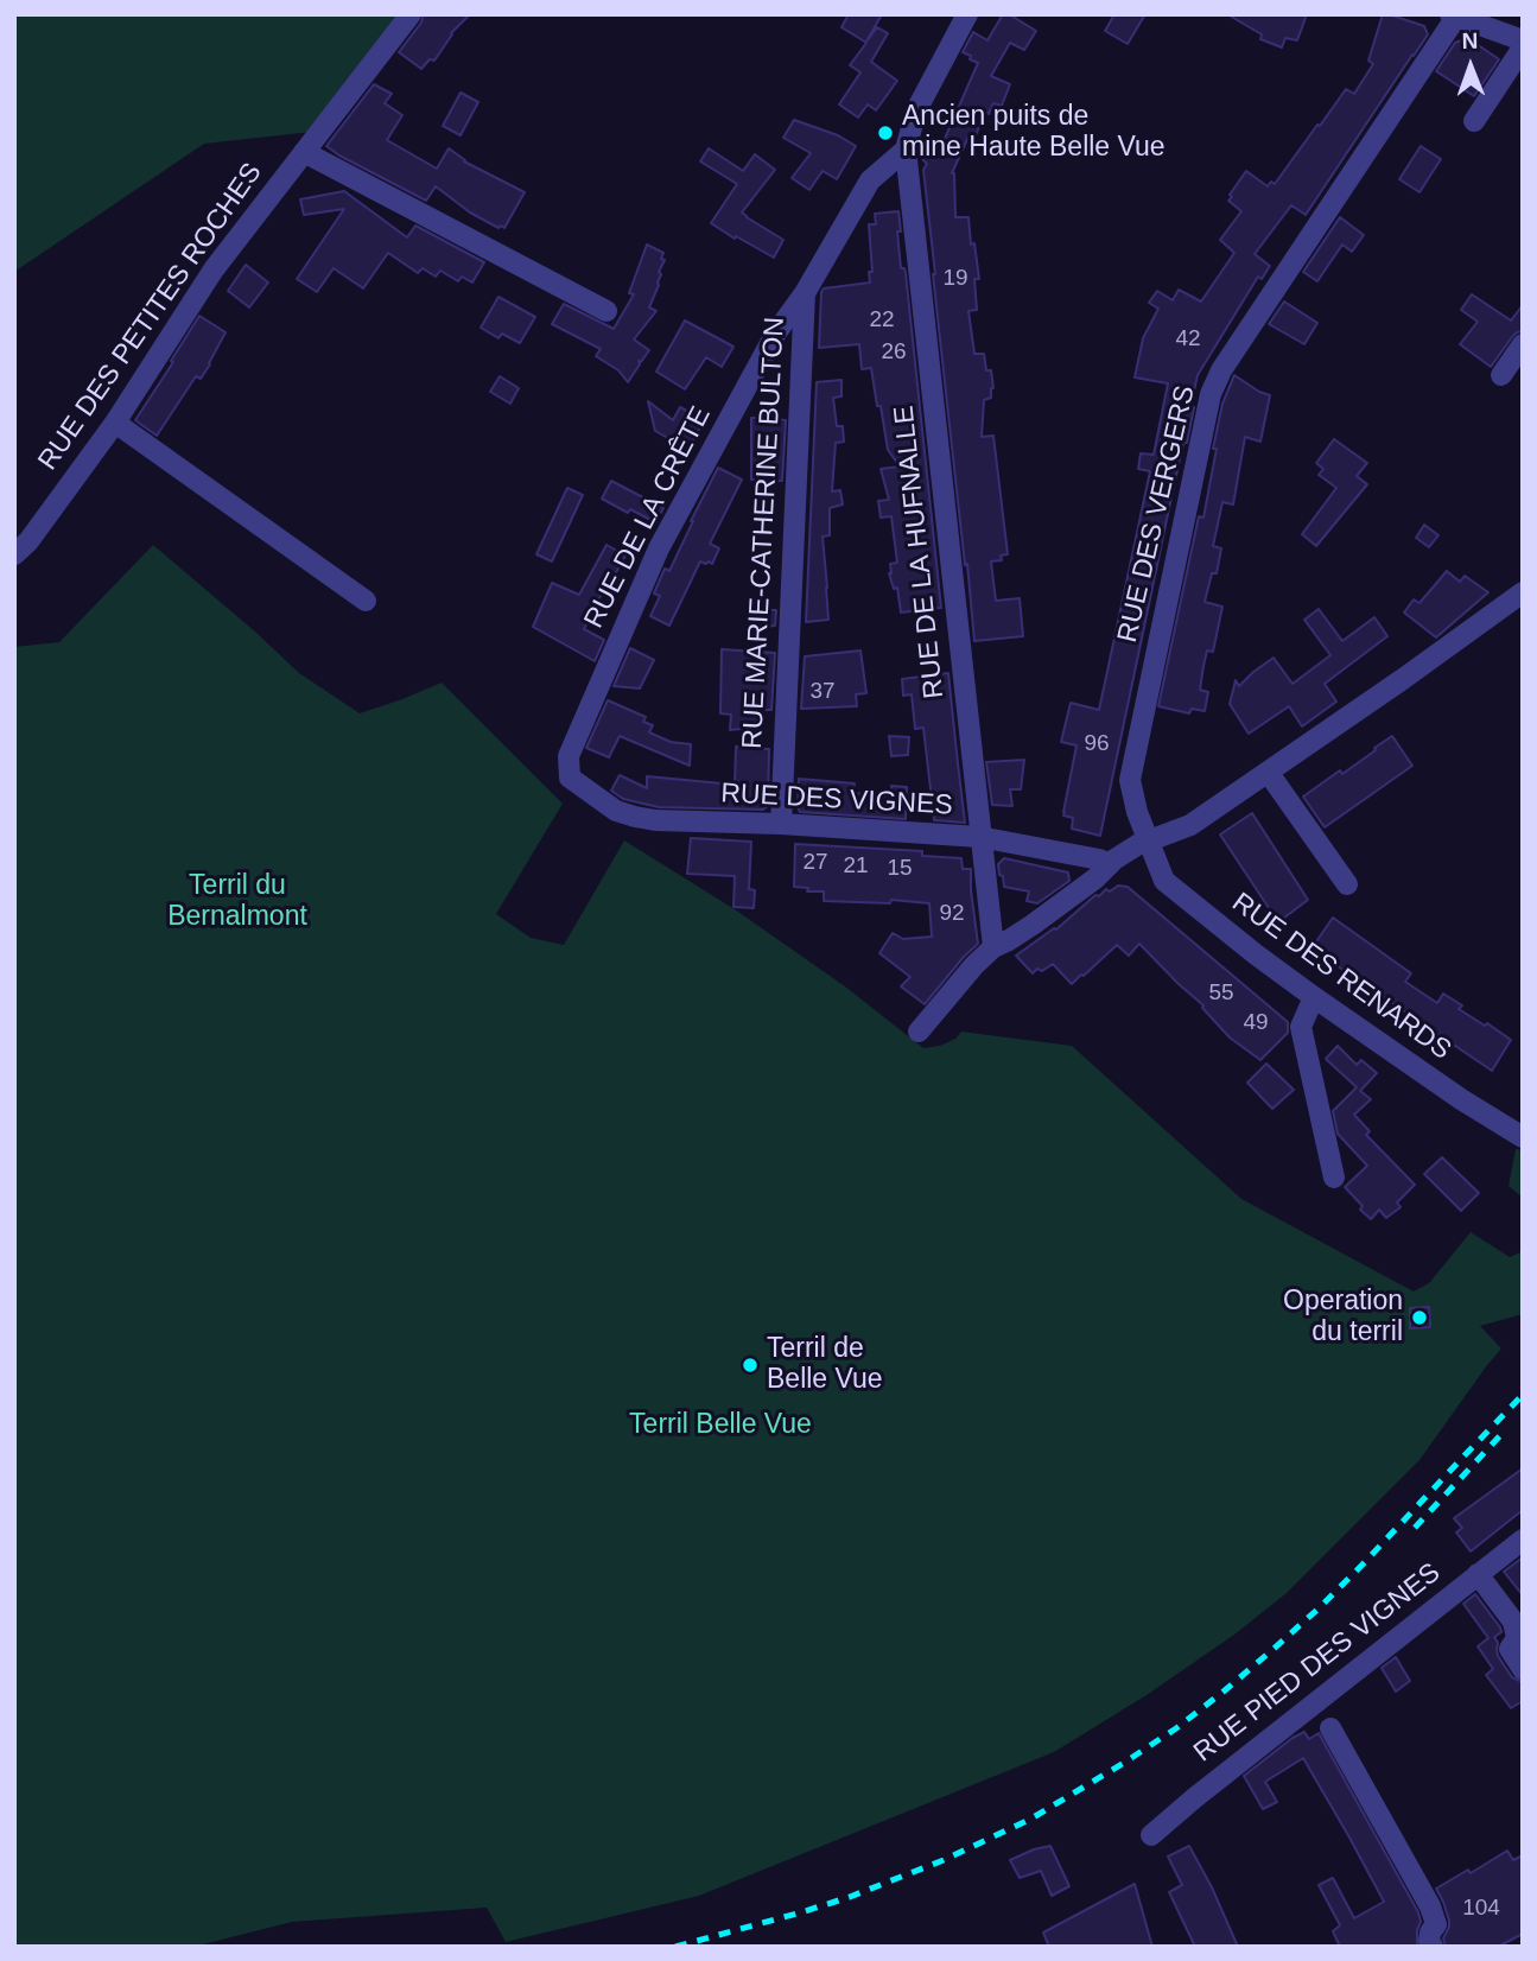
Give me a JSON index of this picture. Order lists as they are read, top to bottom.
{
  "streets": {
    "street": [
      "RUE DES PETITES ROCHES",
      "RUE DES VERGERS",
      "RUE DE LA CRÊTE",
      "RUE MARIE-CATHERINE BULTON",
      "RUE DE LA HUFNALLE",
      "RUE DES VIGNES",
      "RUE DES RENARDS",
      "RUE PIED DES VIGNES"
    ]
  },
  "crossings": [
    ["RUE DES VERGERS", "RUE DES RENARDS"],
    ["RUE DE LA CRÊTE", "RUE MARIE-CATHERINE BULTON"],
    ["RUE DE LA CRÊTE", "RUE DE LA HUFNALLE"],
    ["RUE DE LA CRÊTE", "RUE DES VIGNES"],
    ["RUE MARIE-CATHERINE BULTON", "RUE DES VIGNES"],
    ["RUE DE LA HUFNALLE", "RUE DES VIGNES"]
  ],
  "parks": ["Terril du Bernalmont", "Terril Belle Vue"],
  "places": ["Ancien puits de mine Haute Belle Vue", "Operation du terril", "Terril de Belle Vue"],
  "house_numbers": [
    "19",
    "22",
    "42",
    "26",
    "37",
    "96",
    "27",
    "21",
    "15",
    "92",
    "55",
    "49",
    "104"
  ],
  "north": "top"
}
